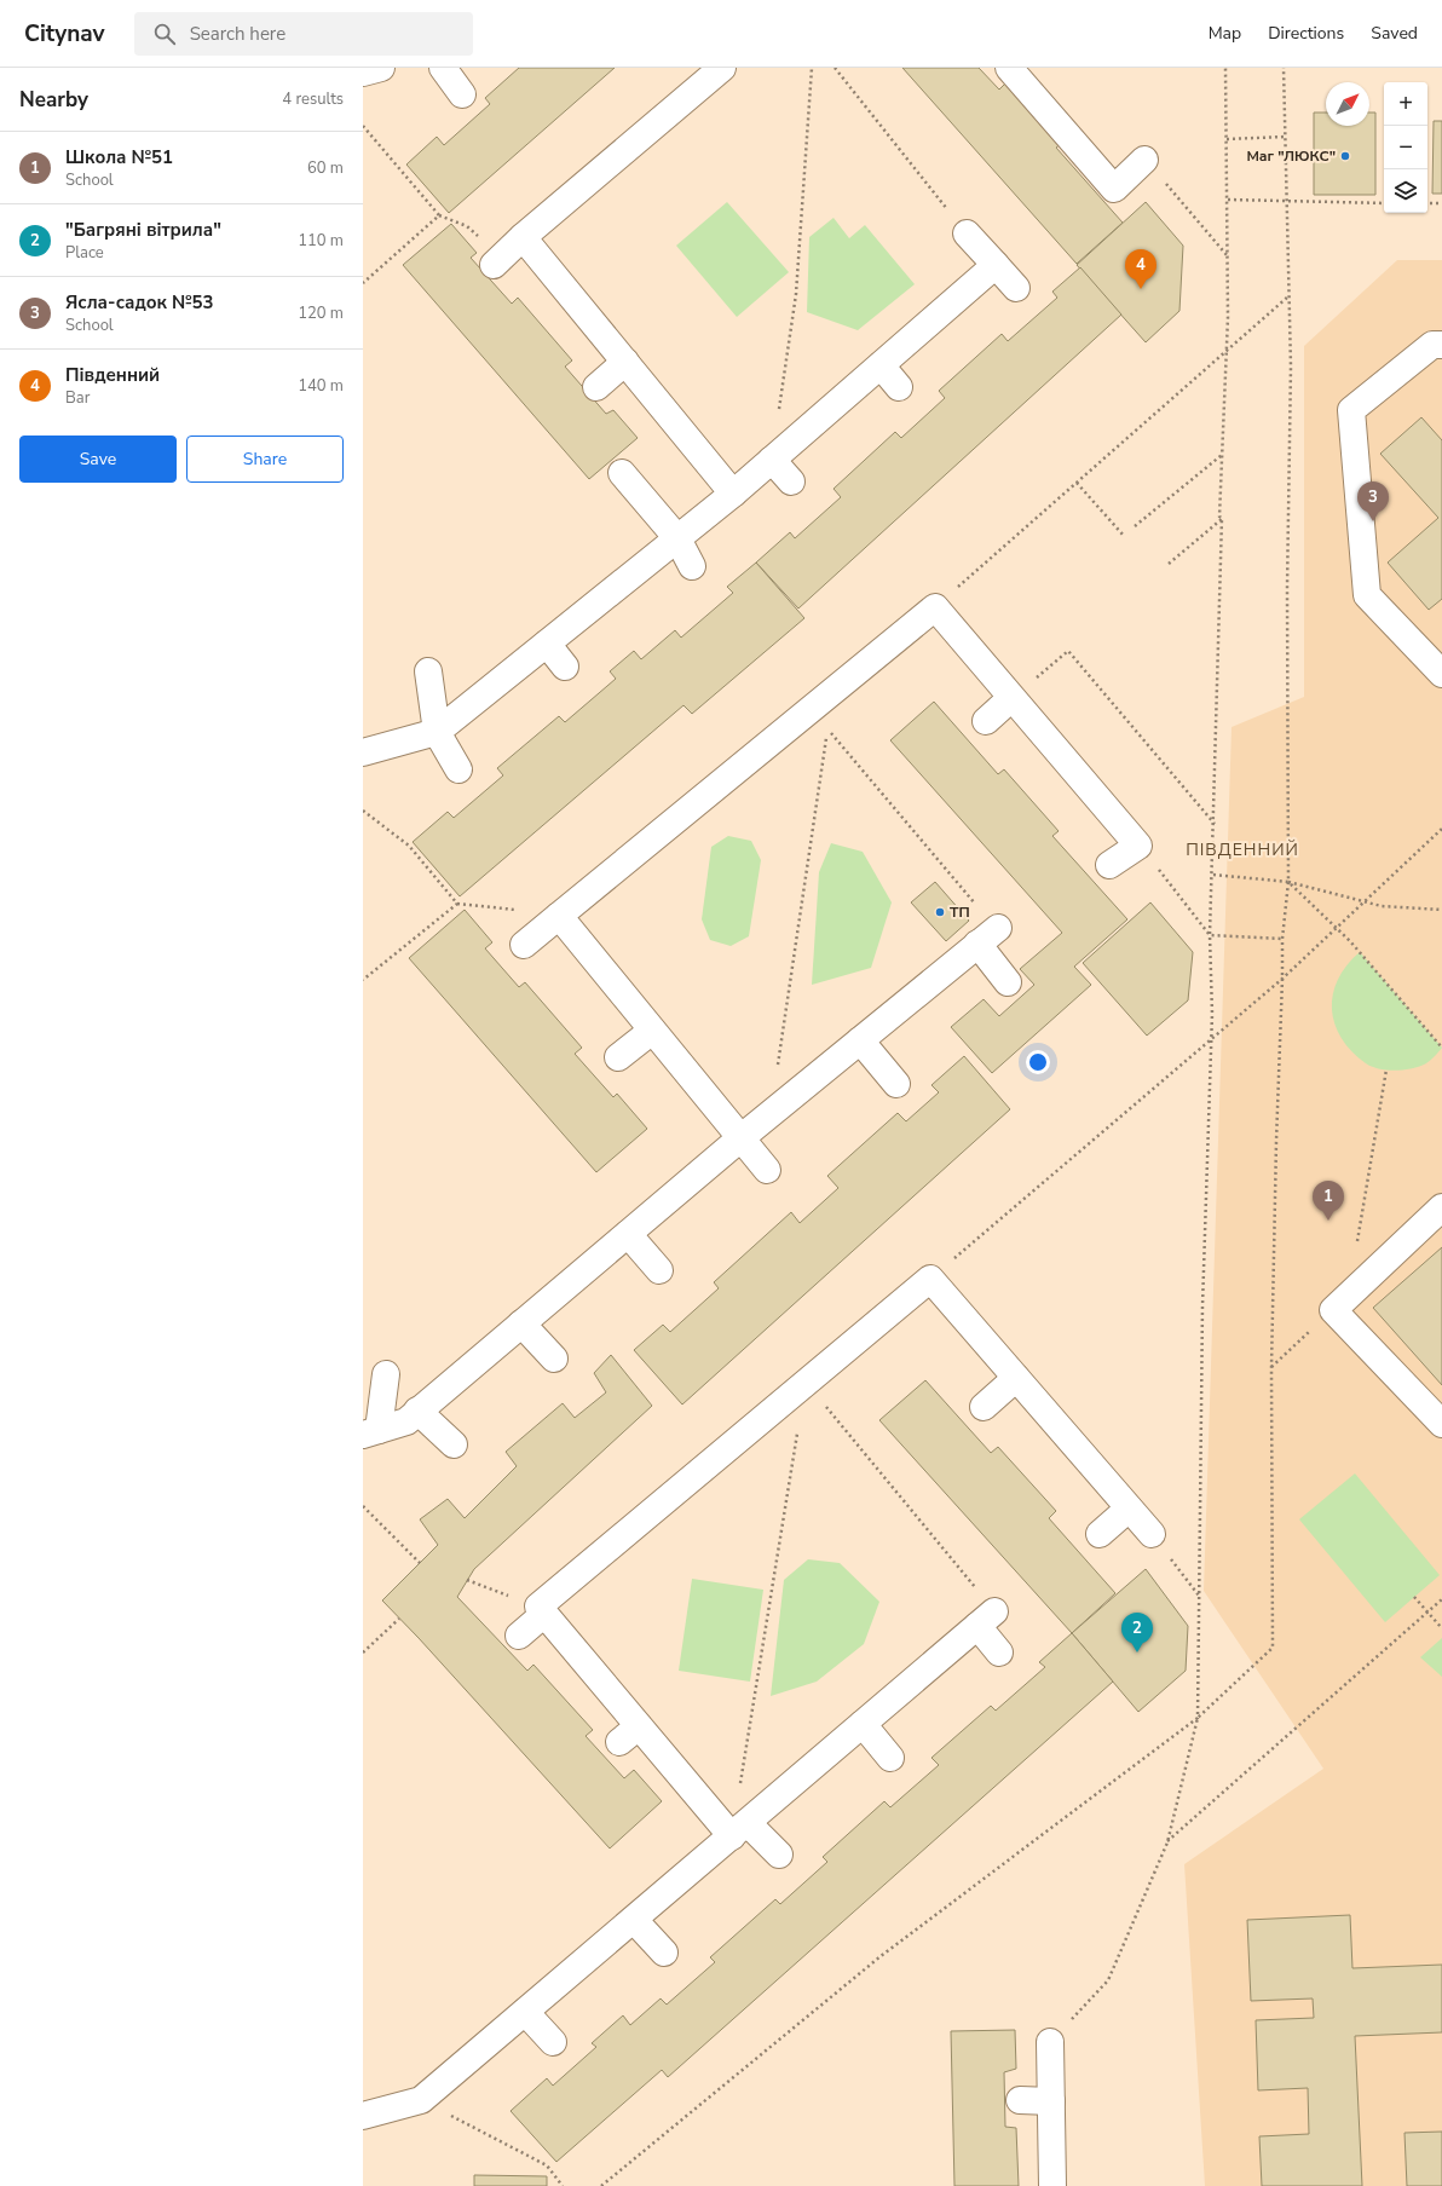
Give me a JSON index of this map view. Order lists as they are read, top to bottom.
{
  "districts": ["ПІВДЕННИЙ"],
  "places": ["Маг \"ЛЮКС\"", "ТП"],
  "north": "top right",
  "page": {
    "header": "Citynav",
    "search": "Search here",
    "nav": ["Map", "Directions", "Saved"],
    "heading": ["Nearby", "4 results"],
    "map_buttons": ["+", "−"],
    "list": [
      {
        "mark": "1",
        "name": "Школа №51",
        "note": "School",
        "value": "60 m"
      },
      {
        "mark": "2",
        "name": "\"Багряні вітрила\"",
        "note": "Place",
        "value": "110 m"
      },
      {
        "mark": "3",
        "name": "Ясла-садок №53",
        "note": "School",
        "value": "120 m"
      },
      {
        "mark": "4",
        "name": "Південний",
        "note": "Bar",
        "value": "140 m"
      }
    ],
    "pins": [
      "4",
      "3",
      "1",
      "2"
    ],
    "buttons": ["Save", "Share"]
  }
}
